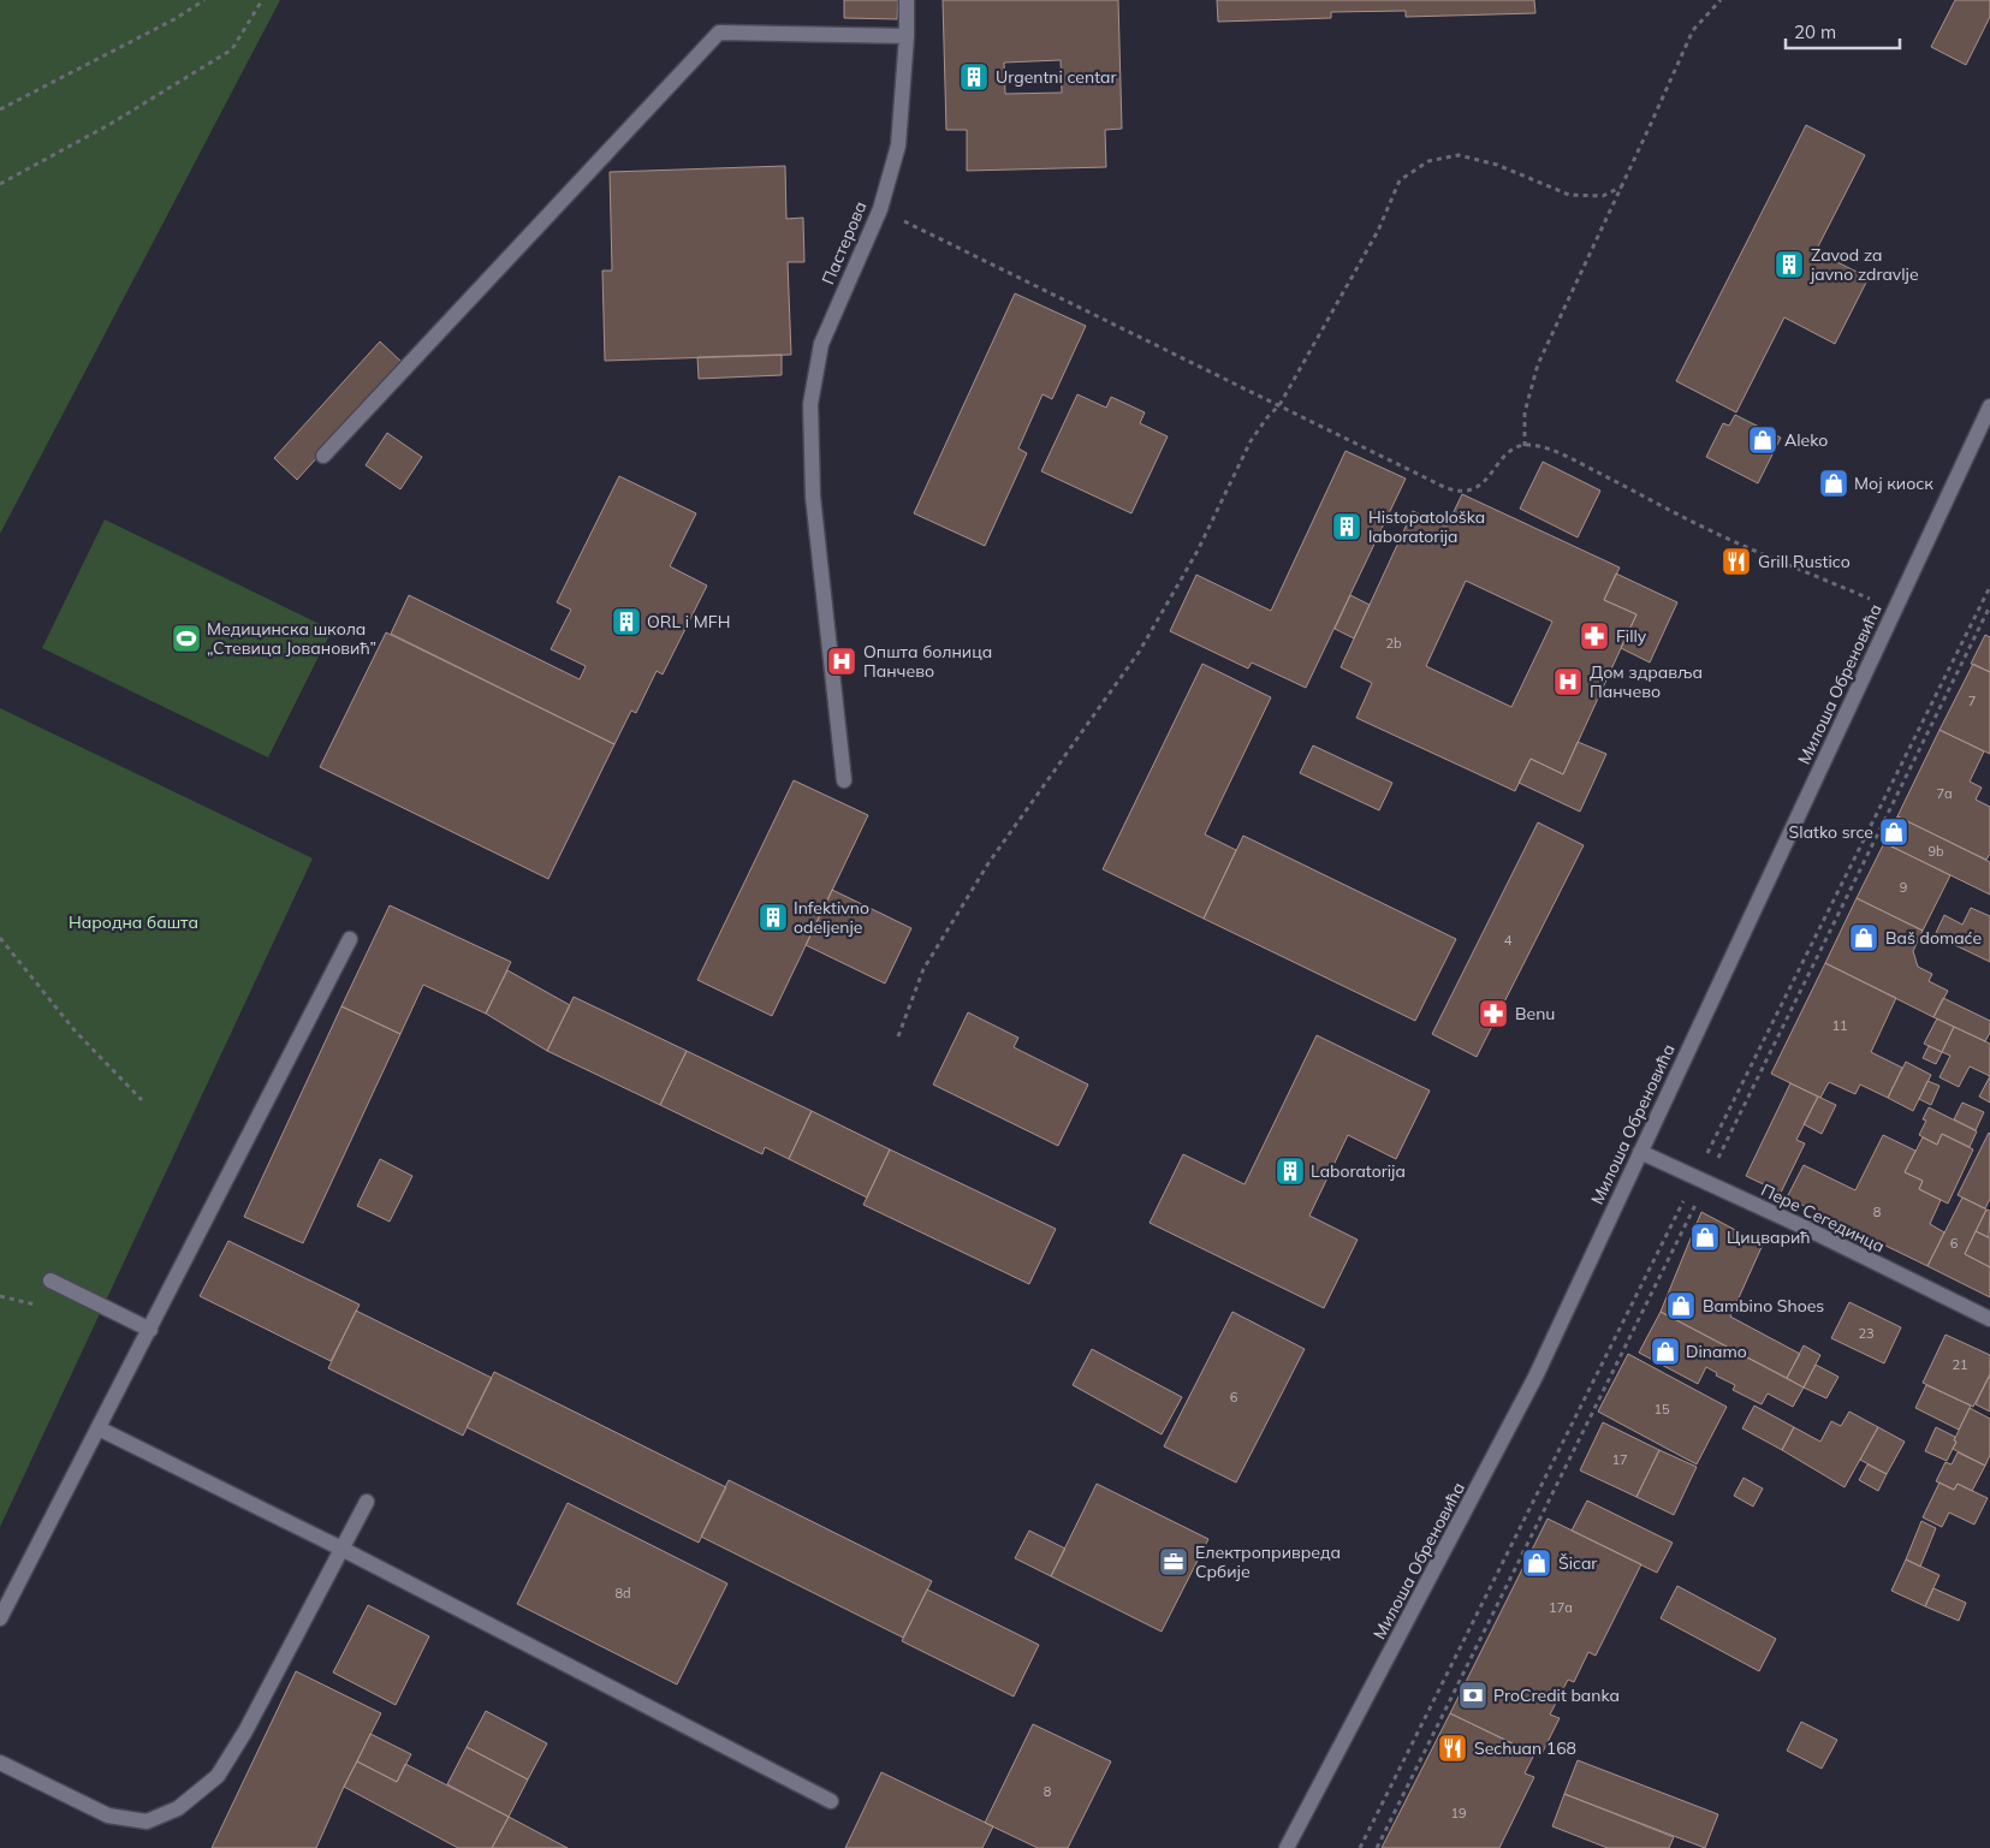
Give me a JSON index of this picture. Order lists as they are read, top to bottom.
{
  "streets": {
    "street": ["Пастерова", "Милоша Обреновића", "Пере Сегединца"]
  },
  "crossings": [
    ["Милоша Обреновића", "Пере Сегединца"]
  ],
  "parks": ["Народна башта"],
  "places": {
    "building": [
      "Urgentni centar",
      "Zavod za javno zdravlje",
      "Histopatološka laboratorija",
      "ORL i MFH",
      "Infektivno odeljenje",
      "Laboratorija"
    ],
    "shop": [
      "Aleko",
      "Мој киоск",
      "Slatko srce",
      "Baš domaće",
      "Цицварић",
      "Bambino Shoes",
      "Dinamo",
      "Šicar"
    ],
    "restaurant": ["Grill Rustico", "Sechuan 168"],
    "pharmacy": ["Filly", "Benu"],
    "sports": ["Медицинска школа „Стевица Јовановић”"],
    "hospital": ["Општа болница Панчево", "Дом здравља Панчево"],
    "office": ["Електропривреда Србије"],
    "bank": ["ProCredit banka"]
  },
  "house_numbers": [
    "2b",
    "7",
    "7a",
    "9b",
    "9",
    "4",
    "11",
    "8",
    "6",
    "23",
    "21",
    "6",
    "15",
    "17",
    "8d",
    "17a",
    "8",
    "19"
  ],
  "scale_bar": "20 m"
}
